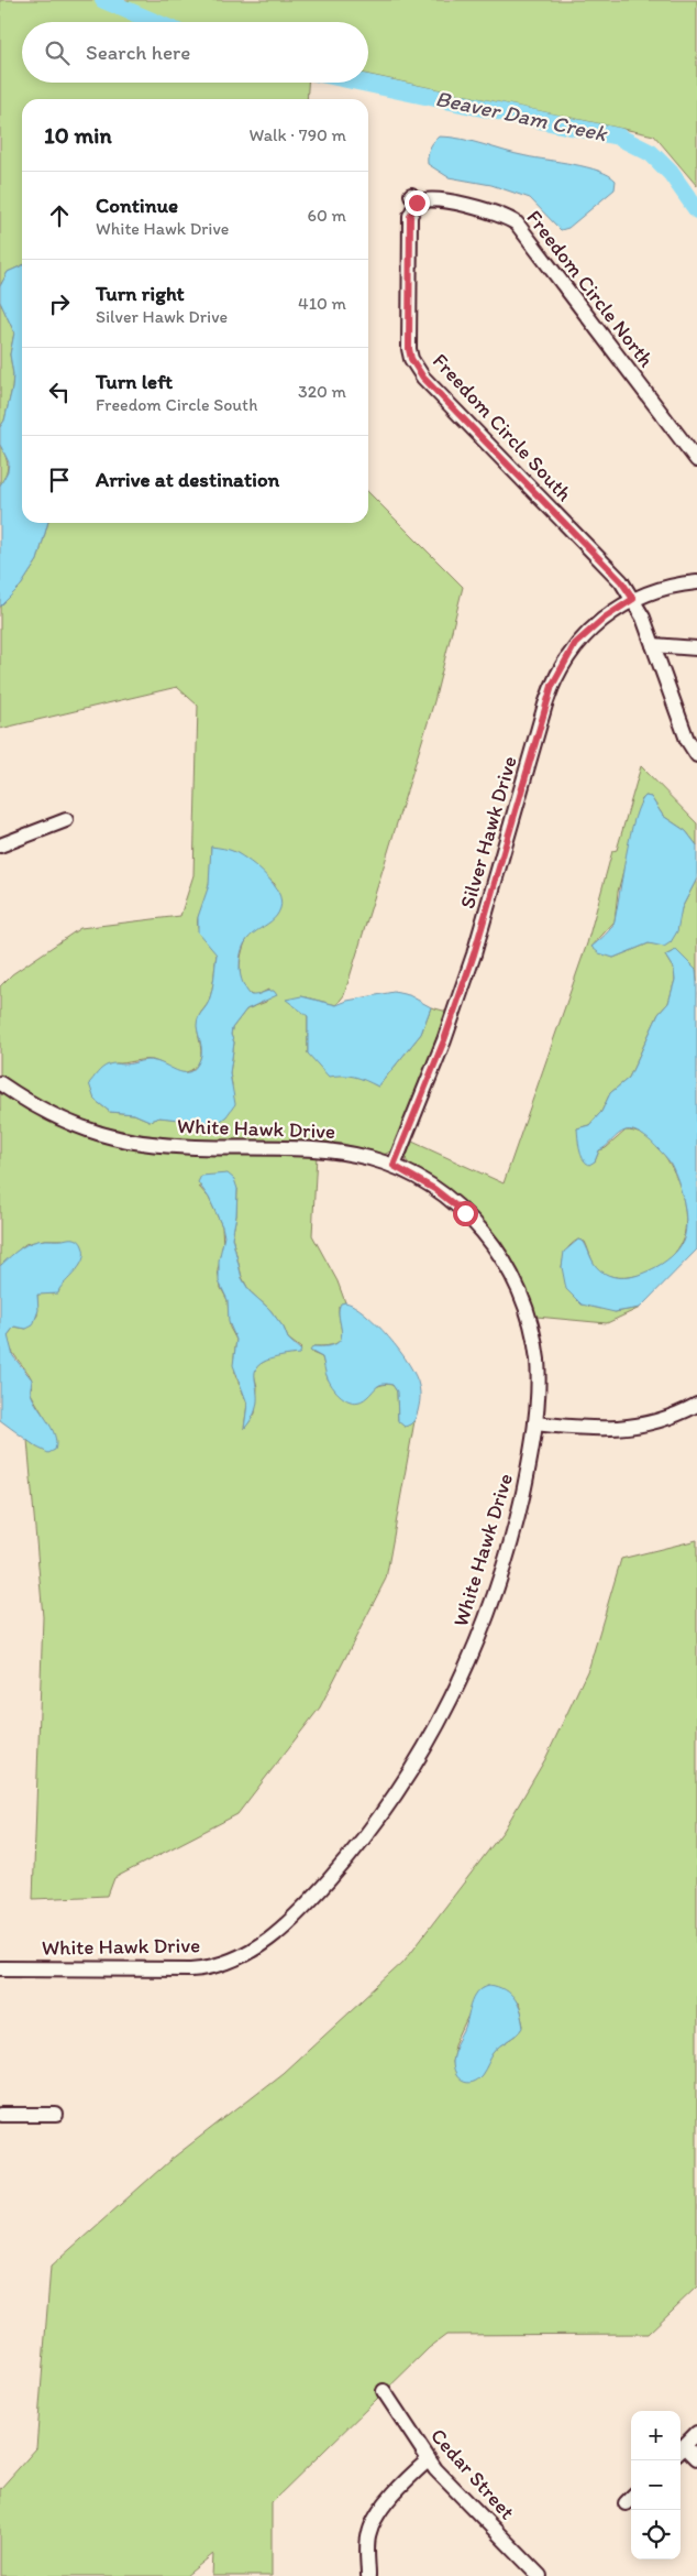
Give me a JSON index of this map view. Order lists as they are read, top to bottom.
{
  "streets": {
    "street": [
      "Freedom Circle North",
      "Freedom Circle South",
      "Silver Hawk Drive",
      "White Hawk Drive",
      "Cedar Street"
    ]
  },
  "crossings": [
    ["Freedom Circle North", "Freedom Circle South"],
    ["Freedom Circle South", "Silver Hawk Drive"],
    ["Silver Hawk Drive", "White Hawk Drive"]
  ],
  "water": ["Beaver Dam Creek"],
  "page": {
    "search": "Search here",
    "heading": ["10 min", "Walk · 790 m"],
    "list": [
      ["Continue", "White Hawk Drive", "60 m"],
      ["Turn right", "Silver Hawk Drive", "410 m"],
      ["Turn left", "Freedom Circle South", "320 m"],
      "Arrive at destination"
    ],
    "map_buttons": ["+", "−"]
  }
}
